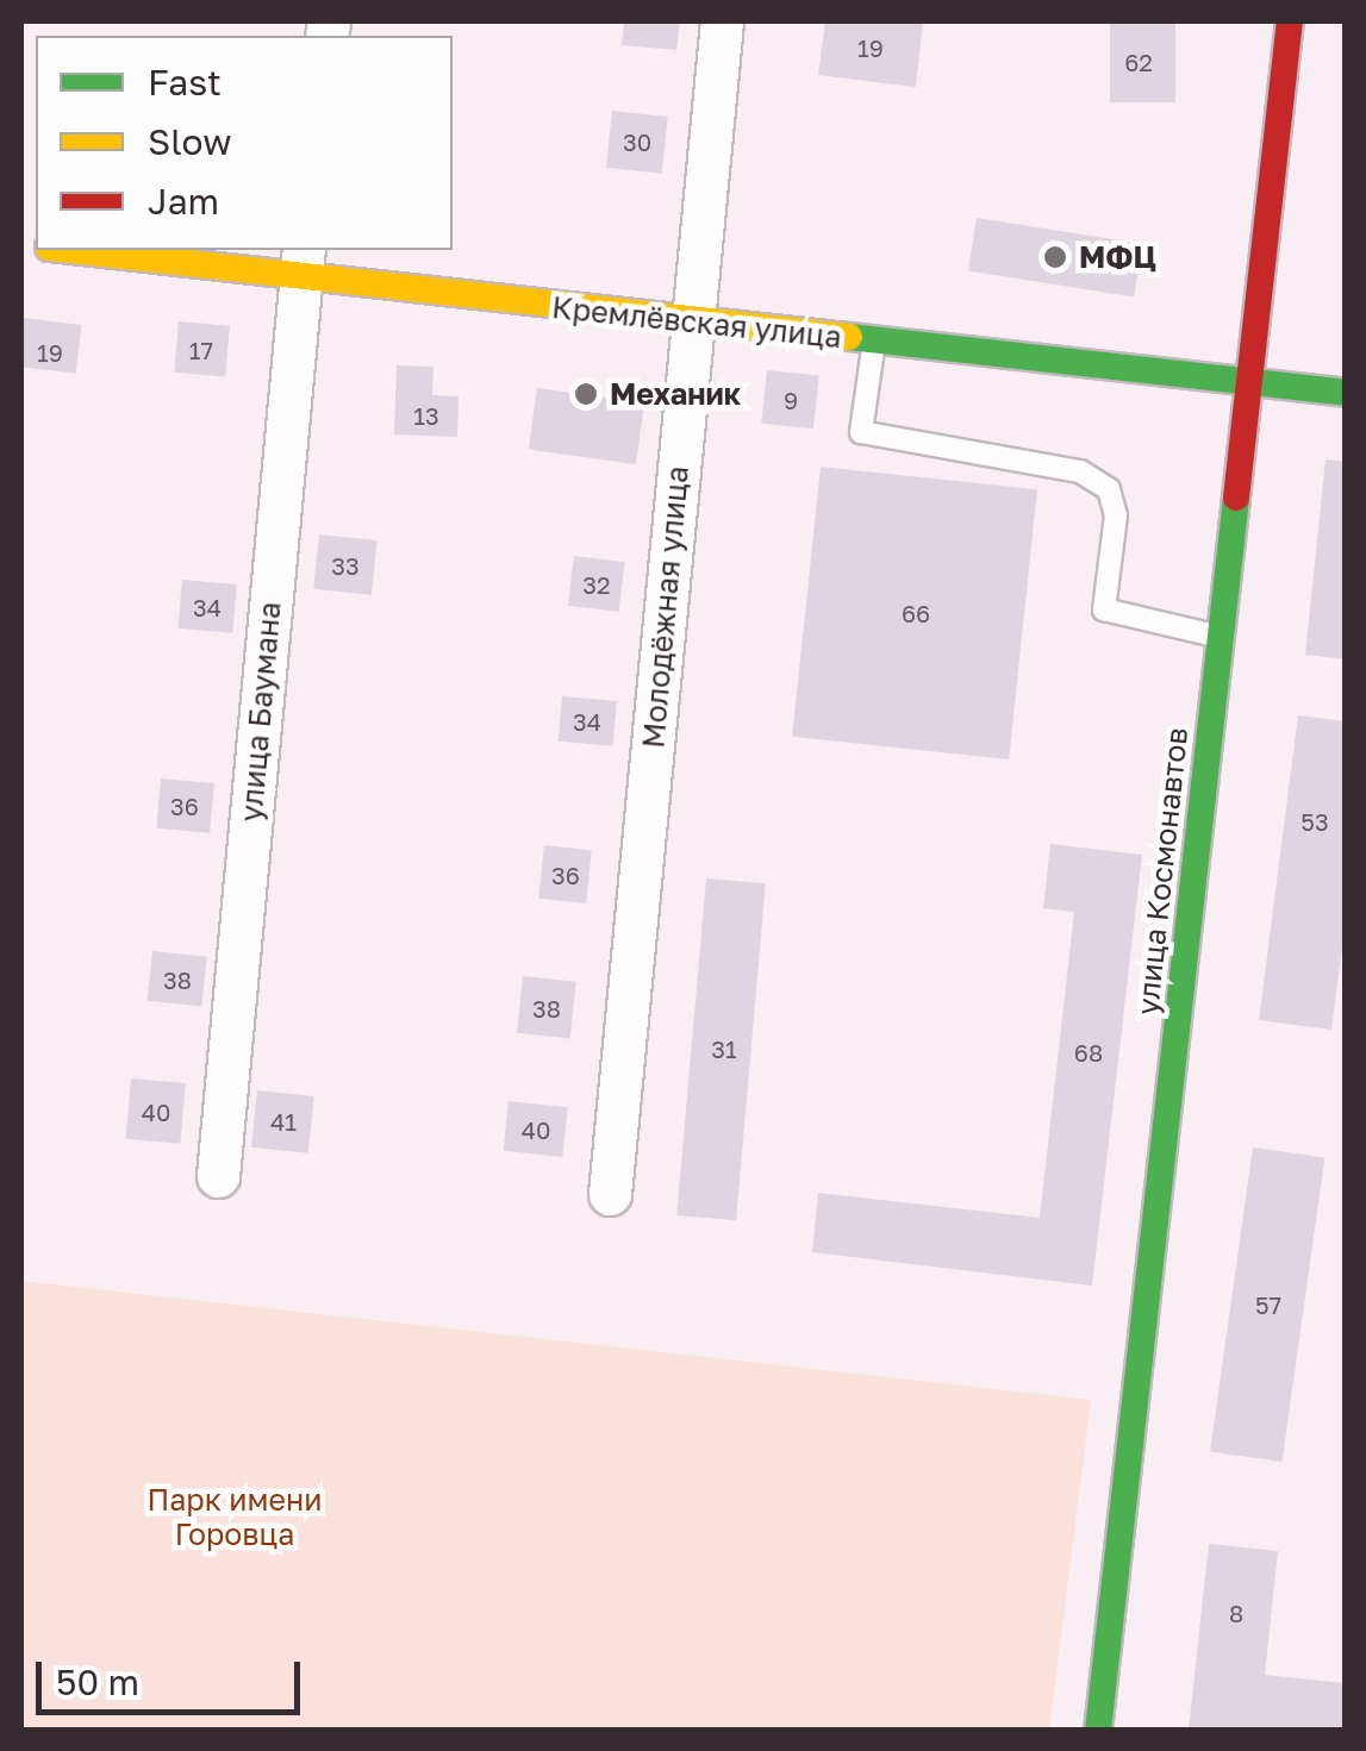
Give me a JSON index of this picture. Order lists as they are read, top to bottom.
{
  "streets": {
    "street": [
      "Кремлёвская улица",
      "Молодёжная улица",
      "улица Баумана",
      "улица Космонавтов"
    ]
  },
  "crossings": [
    ["Кремлёвская улица", "Молодёжная улица"],
    ["Кремлёвская улица", "улица Баумана"],
    ["Кремлёвская улица", "улица Космонавтов"]
  ],
  "parks": ["Парк имени Горовца"],
  "places": ["МФЦ", "Механик"],
  "house_numbers": [
    "19",
    "62",
    "30",
    "17",
    "19",
    "9",
    "13",
    "33",
    "32",
    "34",
    "66",
    "34",
    "36",
    "53",
    "36",
    "38",
    "38",
    "31",
    "68",
    "40",
    "41",
    "40",
    "57",
    "8"
  ],
  "legend": ["Fast", "Slow", "Jam"],
  "scale_bar": "50 m"
}
